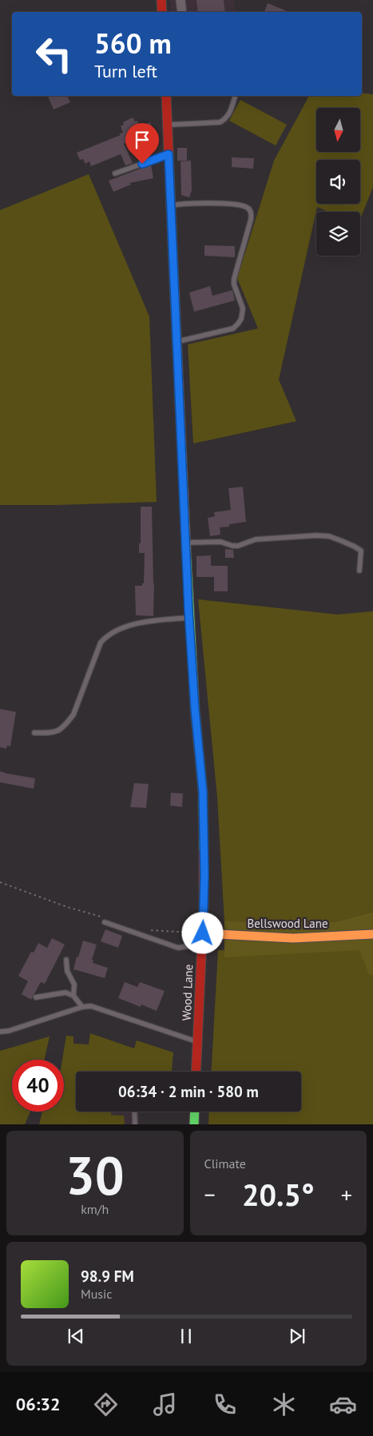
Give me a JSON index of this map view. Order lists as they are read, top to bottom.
{
  "streets": {
    "street": ["Bellswood Lane", "Wood Lane"]
  },
  "crossings": [
    ["Bellswood Lane", "Wood Lane"]
  ],
  "north": "bottom",
  "page": {
    "turn": ["560 m", "Turn left"],
    "limit": "40",
    "trip": "06:34 · 2 min · 580 m",
    "tile": [
      ["30", "km/h"],
      "Climate"
    ],
    "heat": ["−", "20.5°", "+"],
    "song": ["98.9 FM", "Music"],
    "tabs": "06:32"
  }
}
